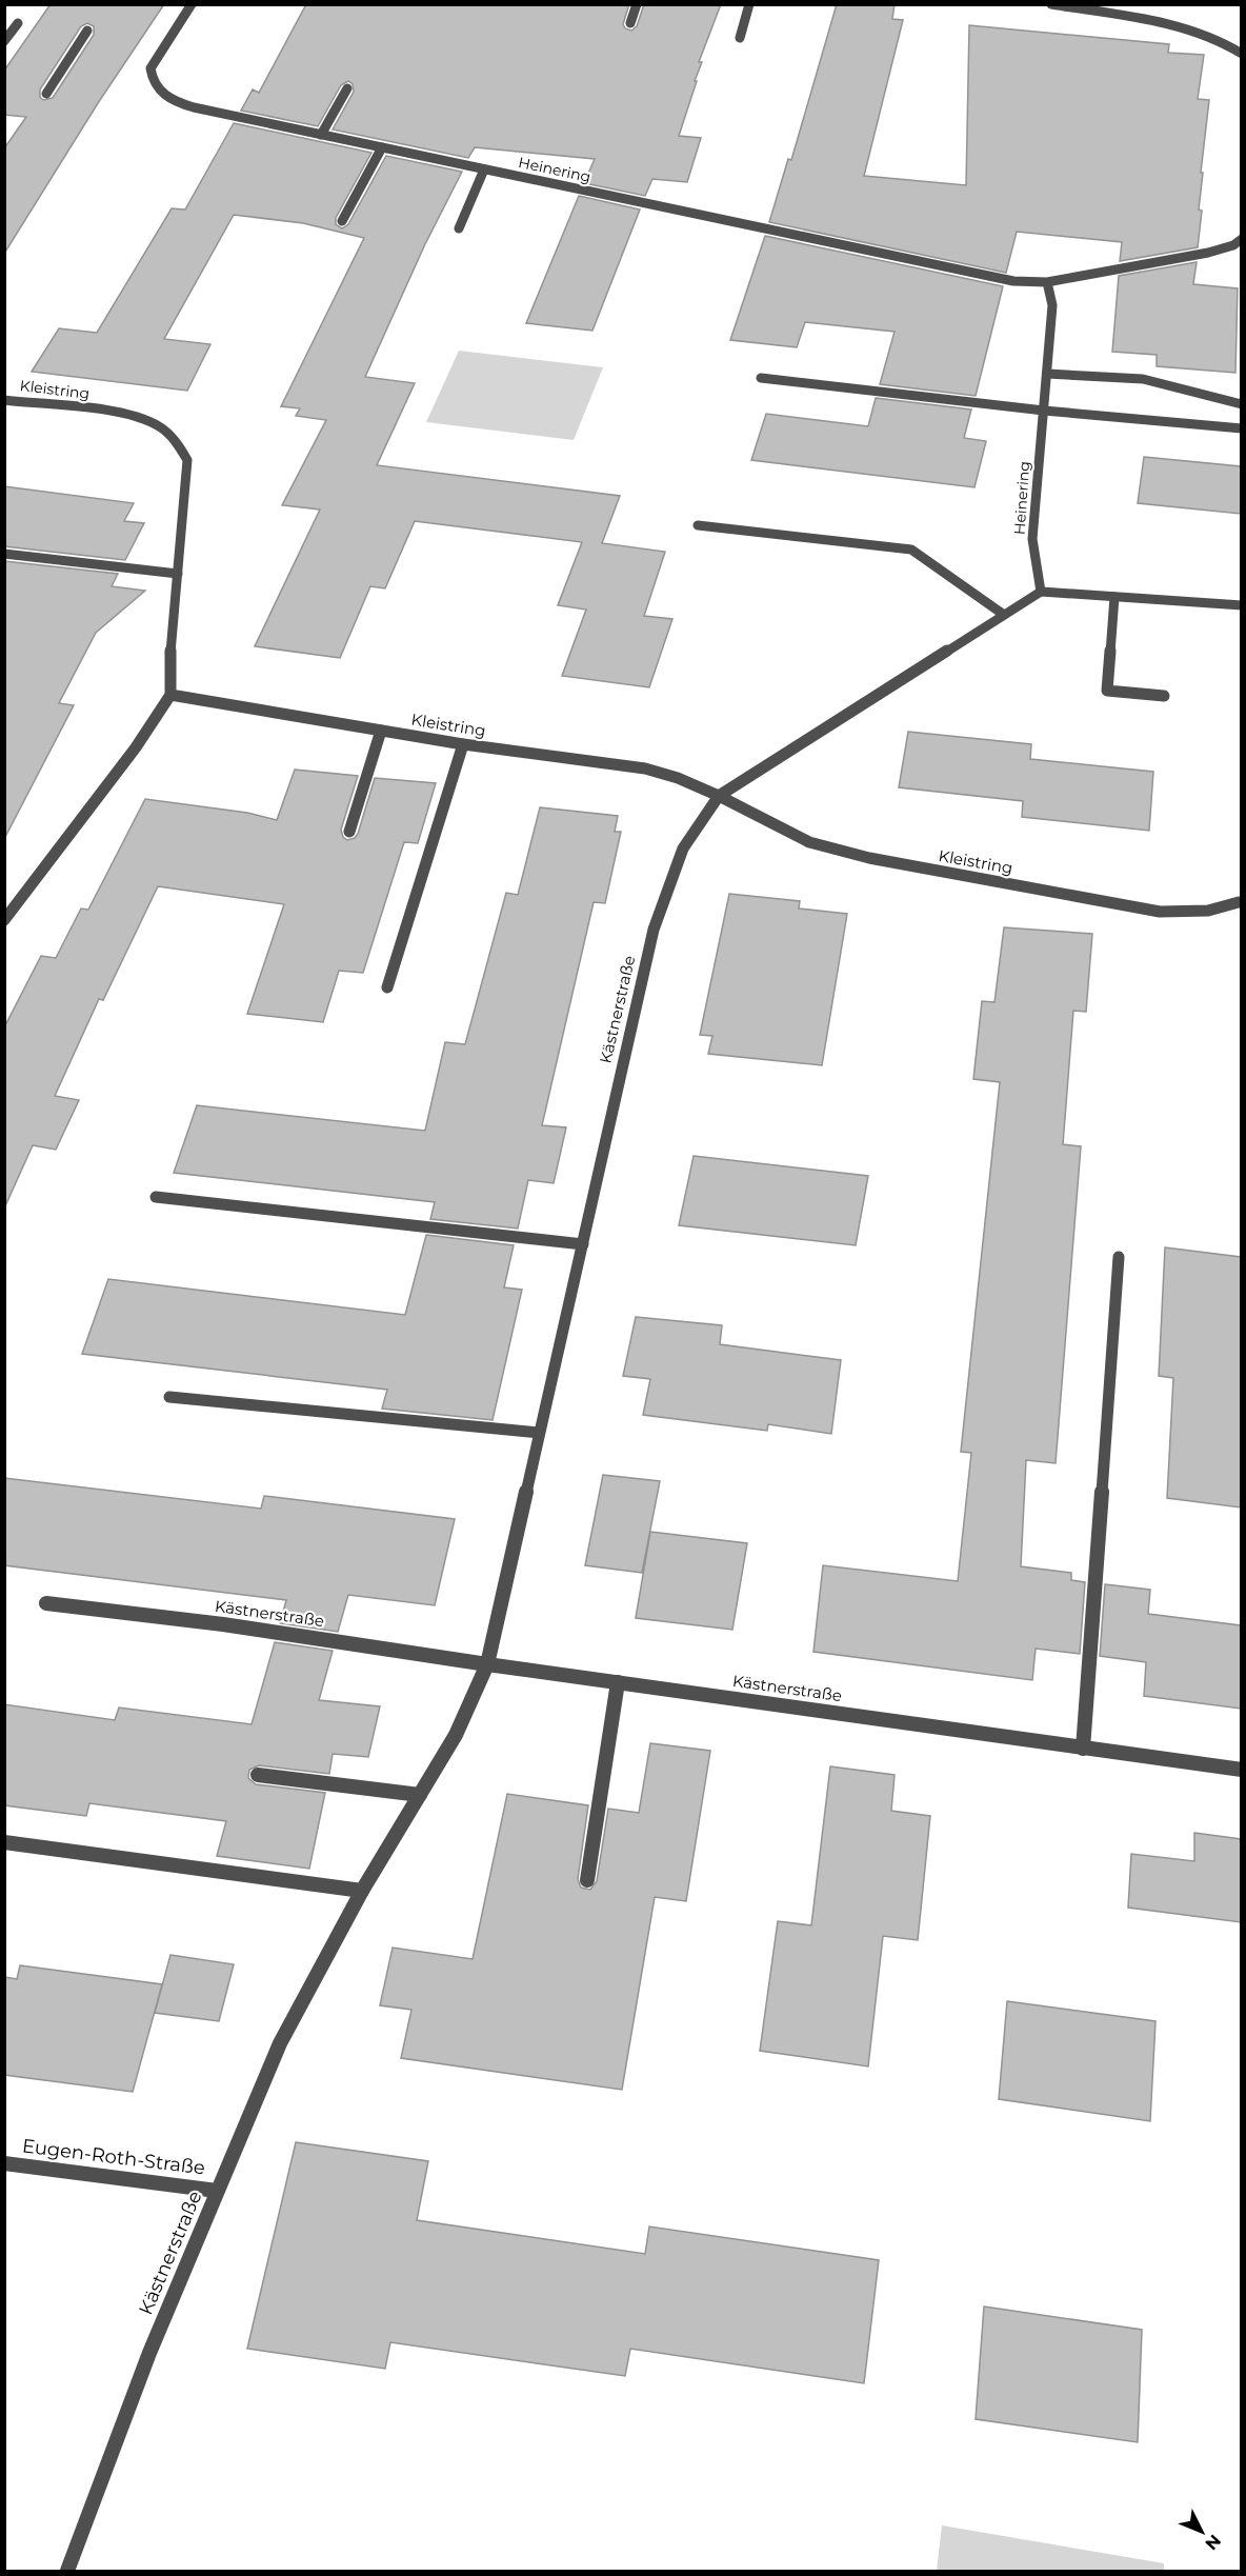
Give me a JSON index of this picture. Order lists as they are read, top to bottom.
{
  "streets": {
    "street": [
      "Heinering",
      "Kleistring",
      "Kästnerstraße",
      "Eugen-Roth-Straße"
    ]
  },
  "crossings": [
    ["Kleistring", "Kästnerstraße"],
    ["Kästnerstraße", "Eugen-Roth-Straße"]
  ],
  "north": "bottom right"
}
